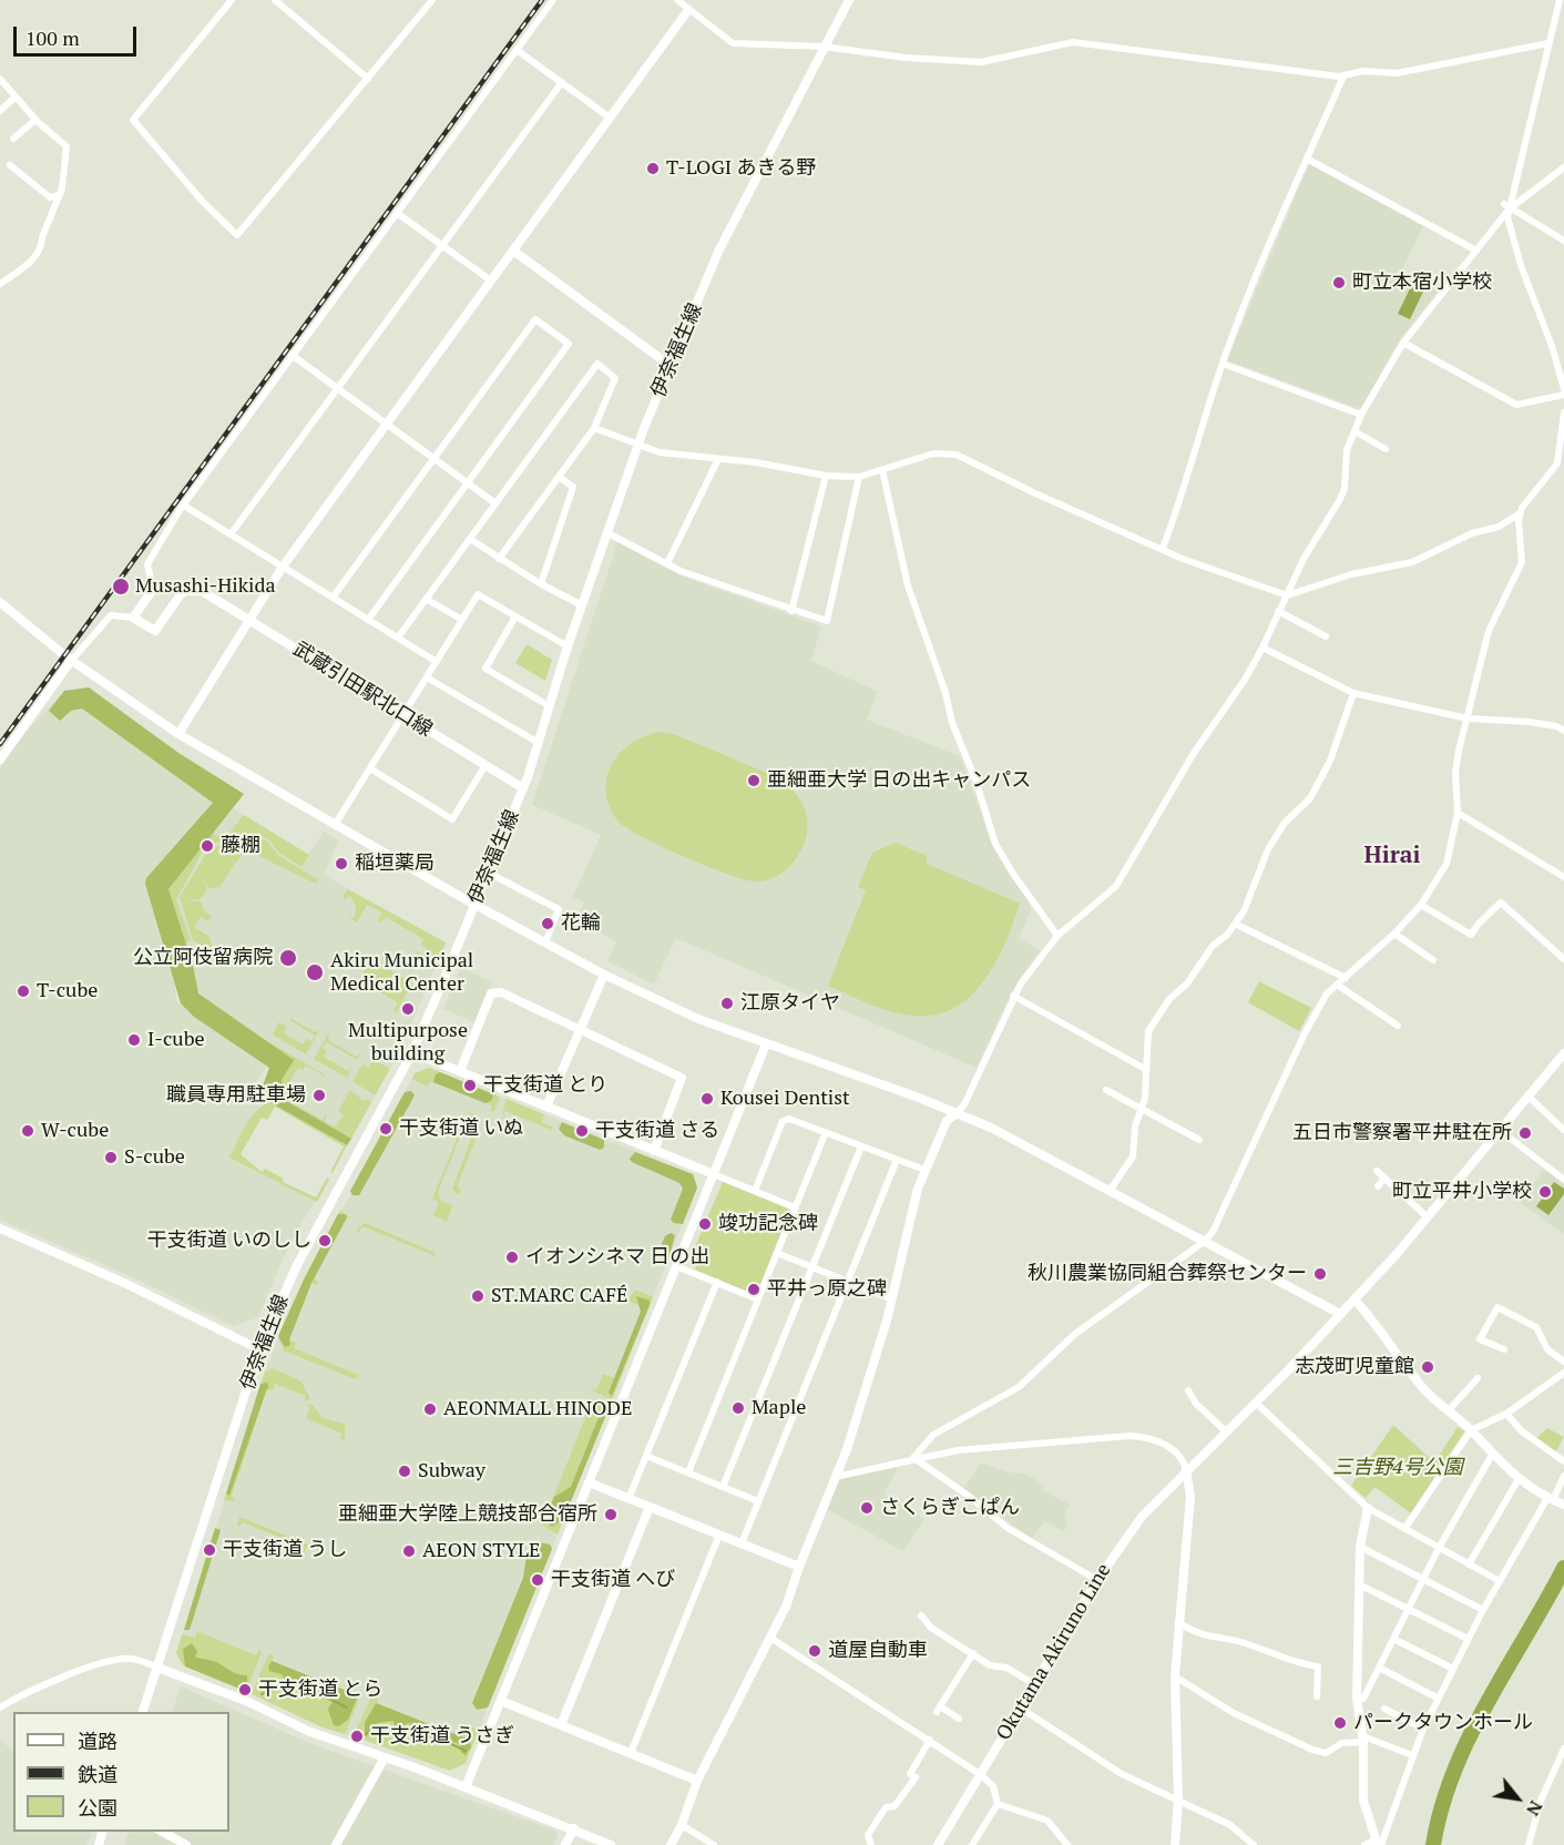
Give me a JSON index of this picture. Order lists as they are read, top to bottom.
{
  "streets": {
    "street": ["伊奈福生線", "武蔵引田駅北口線", "Okutama Akiruno Line"]
  },
  "crossings": [
    ["伊奈福生線", "武蔵引田駅北口線"]
  ],
  "districts": ["Hirai"],
  "parks": ["三吉野4号公園"],
  "places": [
    "T-LOGI あきる野",
    "町立本宿小学校",
    "Musashi-Hikida",
    "亜細亜大学 日の出キャンパス",
    "藤棚",
    "稲垣薬局",
    "花輪",
    "公立阿伎留病院",
    "Akiru Municipal Medical Center",
    "T-cube",
    "江原タイヤ",
    "Multipurpose building",
    "I-cube",
    "干支街道 とり",
    "職員専用駐車場",
    "Kousei Dentist",
    "干支街道 いぬ",
    "W-cube",
    "干支街道 さる",
    "五日市警察署平井駐在所",
    "S-cube",
    "町立平井小学校",
    "竣功記念碑",
    "干支街道 いのしし",
    "イオンシネマ 日の出",
    "秋川農業協同組合葬祭センター",
    "平井っ原之碑",
    "ST.MARC CAFÉ",
    "志茂町児童館",
    "Maple",
    "AEONMALL HINODE",
    "Subway",
    "さくらぎこぱん",
    "亜細亜大学陸上競技部合宿所",
    "干支街道 うし",
    "AEON STYLE",
    "干支街道 へび",
    "道屋自動車",
    "干支街道 とら",
    "パークタウンホール",
    "干支街道 うさぎ"
  ],
  "legend": ["道路", "鉄道", "公園"],
  "scale_bar": "100 m",
  "north": "bottom right"
}
